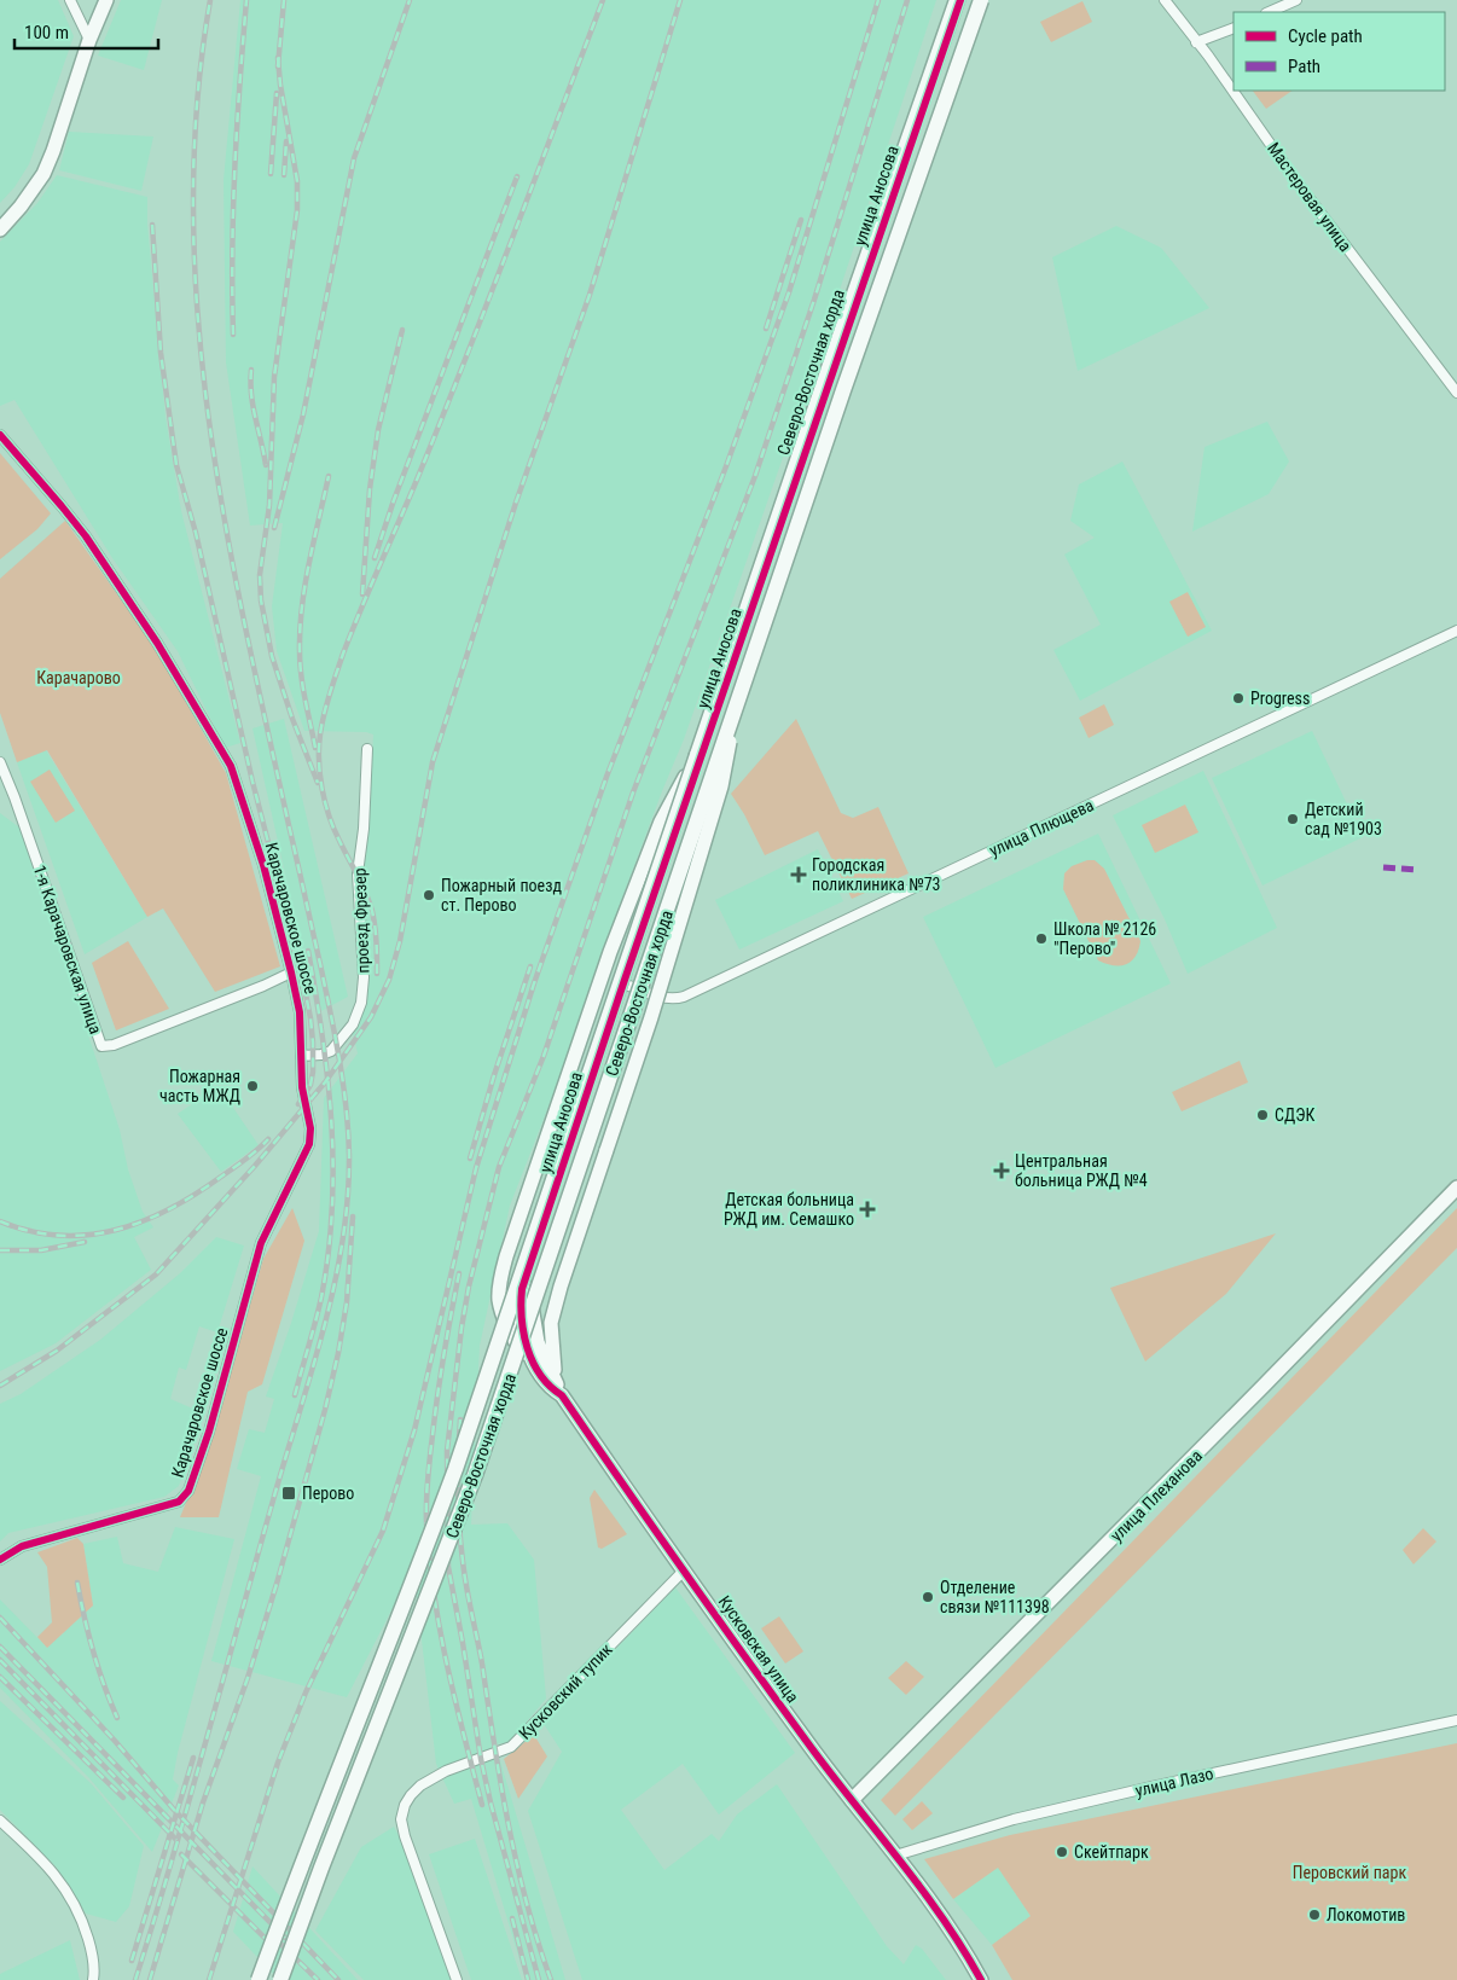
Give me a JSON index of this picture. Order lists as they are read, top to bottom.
{
  "streets": {
    "main road": ["Северо-Восточная хорда"],
    "street": [
      "улица Аносова",
      "Мастеровая улица",
      "улица Плющева",
      "Карачаровское шоссе",
      "проезд Фрезер",
      "1-я Карачаровская улица",
      "улица Плеханова",
      "Кусковская улица",
      "Кусковский тупик",
      "улица Лазо"
    ]
  },
  "crossings": [
    ["улица Аносова", "Северо-Восточная хорда"],
    ["улица Аносова", "улица Плющева"],
    ["улица Аносова", "Кусковская улица"],
    ["Карачаровское шоссе", "проезд Фрезер"],
    ["Карачаровское шоссе", "1-я Карачаровская улица"],
    ["улица Плеханова", "Кусковская улица"],
    ["Кусковская улица", "Кусковский тупик"],
    ["Кусковская улица", "улица Лазо"]
  ],
  "parks": ["Карачарово", "Перовский парк"],
  "places": {
    "other": [
      "Progress",
      "Детский сад №1903",
      "Пожарный поезд ст. Перово",
      "Школа № 2126 \"Перово\"",
      "Пожарная часть МЖД",
      "СДЭК",
      "Отделение связи №111398",
      "Скейтпарк",
      "Локомотив"
    ],
    "health": ["Городская поликлиника №73", "Центральная больница РЖД №4", "Детская больница РЖД им. Семашко"],
    "transit": ["Перово"]
  },
  "legend": ["Cycle path", "Path"],
  "scale_bar": "100 m"
}
